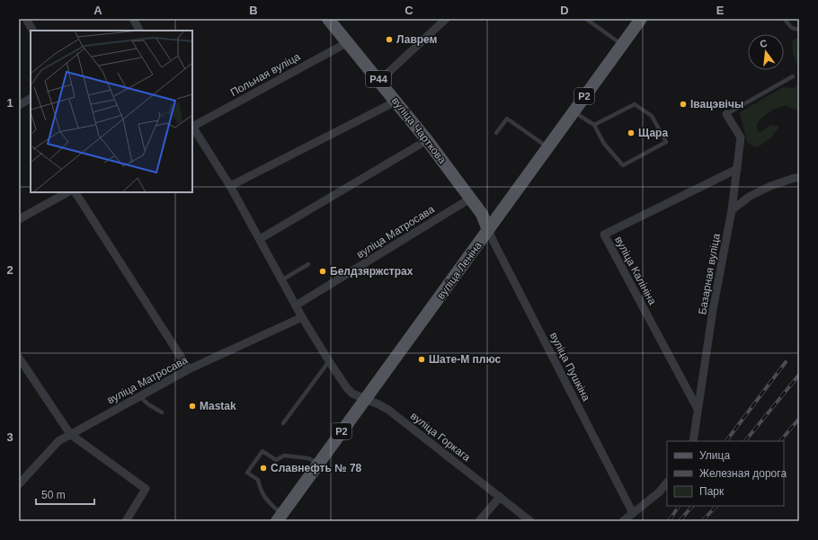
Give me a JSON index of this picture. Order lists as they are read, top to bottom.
{
  "streets": {
    "main road": [
      "Р44",
      "Р2",
      "вуліца Чарткова",
      "вуліца Леніна"
    ],
    "street": [
      "Польная вуліца",
      "вуліца Матросава",
      "вуліца Калініна",
      "Базарная вуліца",
      "вуліца Пушкіна",
      "вуліца Горкага"
    ]
  },
  "crossings": [
    ["Польная вуліца", "вуліца Чарткова"],
    ["Польная вуліца", "вуліца Горкага"],
    ["вуліца Чарткова", "вуліца Матросава"],
    ["вуліца Чарткова", "вуліца Леніна"],
    ["вуліца Чарткова", "вуліца Пушкіна"],
    ["вуліца Матросава", "вуліца Горкага"],
    ["вуліца Леніна", "вуліца Пушкіна"],
    ["вуліца Леніна", "вуліца Горкага"],
    ["вуліца Калініна", "Базарная вуліца"]
  ],
  "places": [
    "Лаврем",
    "Івацэвічы",
    "Щара",
    "Белдзяржстрах",
    "Шате-М плюс",
    "Mastak",
    "Славнефть № 78"
  ],
  "legend": ["Улица", "Железная дорога", "Парк"],
  "scale_bar": "50 m",
  "north": "top",
  "grid": {
    "columns": [
      "A",
      "B",
      "C",
      "D",
      "E"
    ],
    "rows": ["1", "2", "3"]
  }
}
